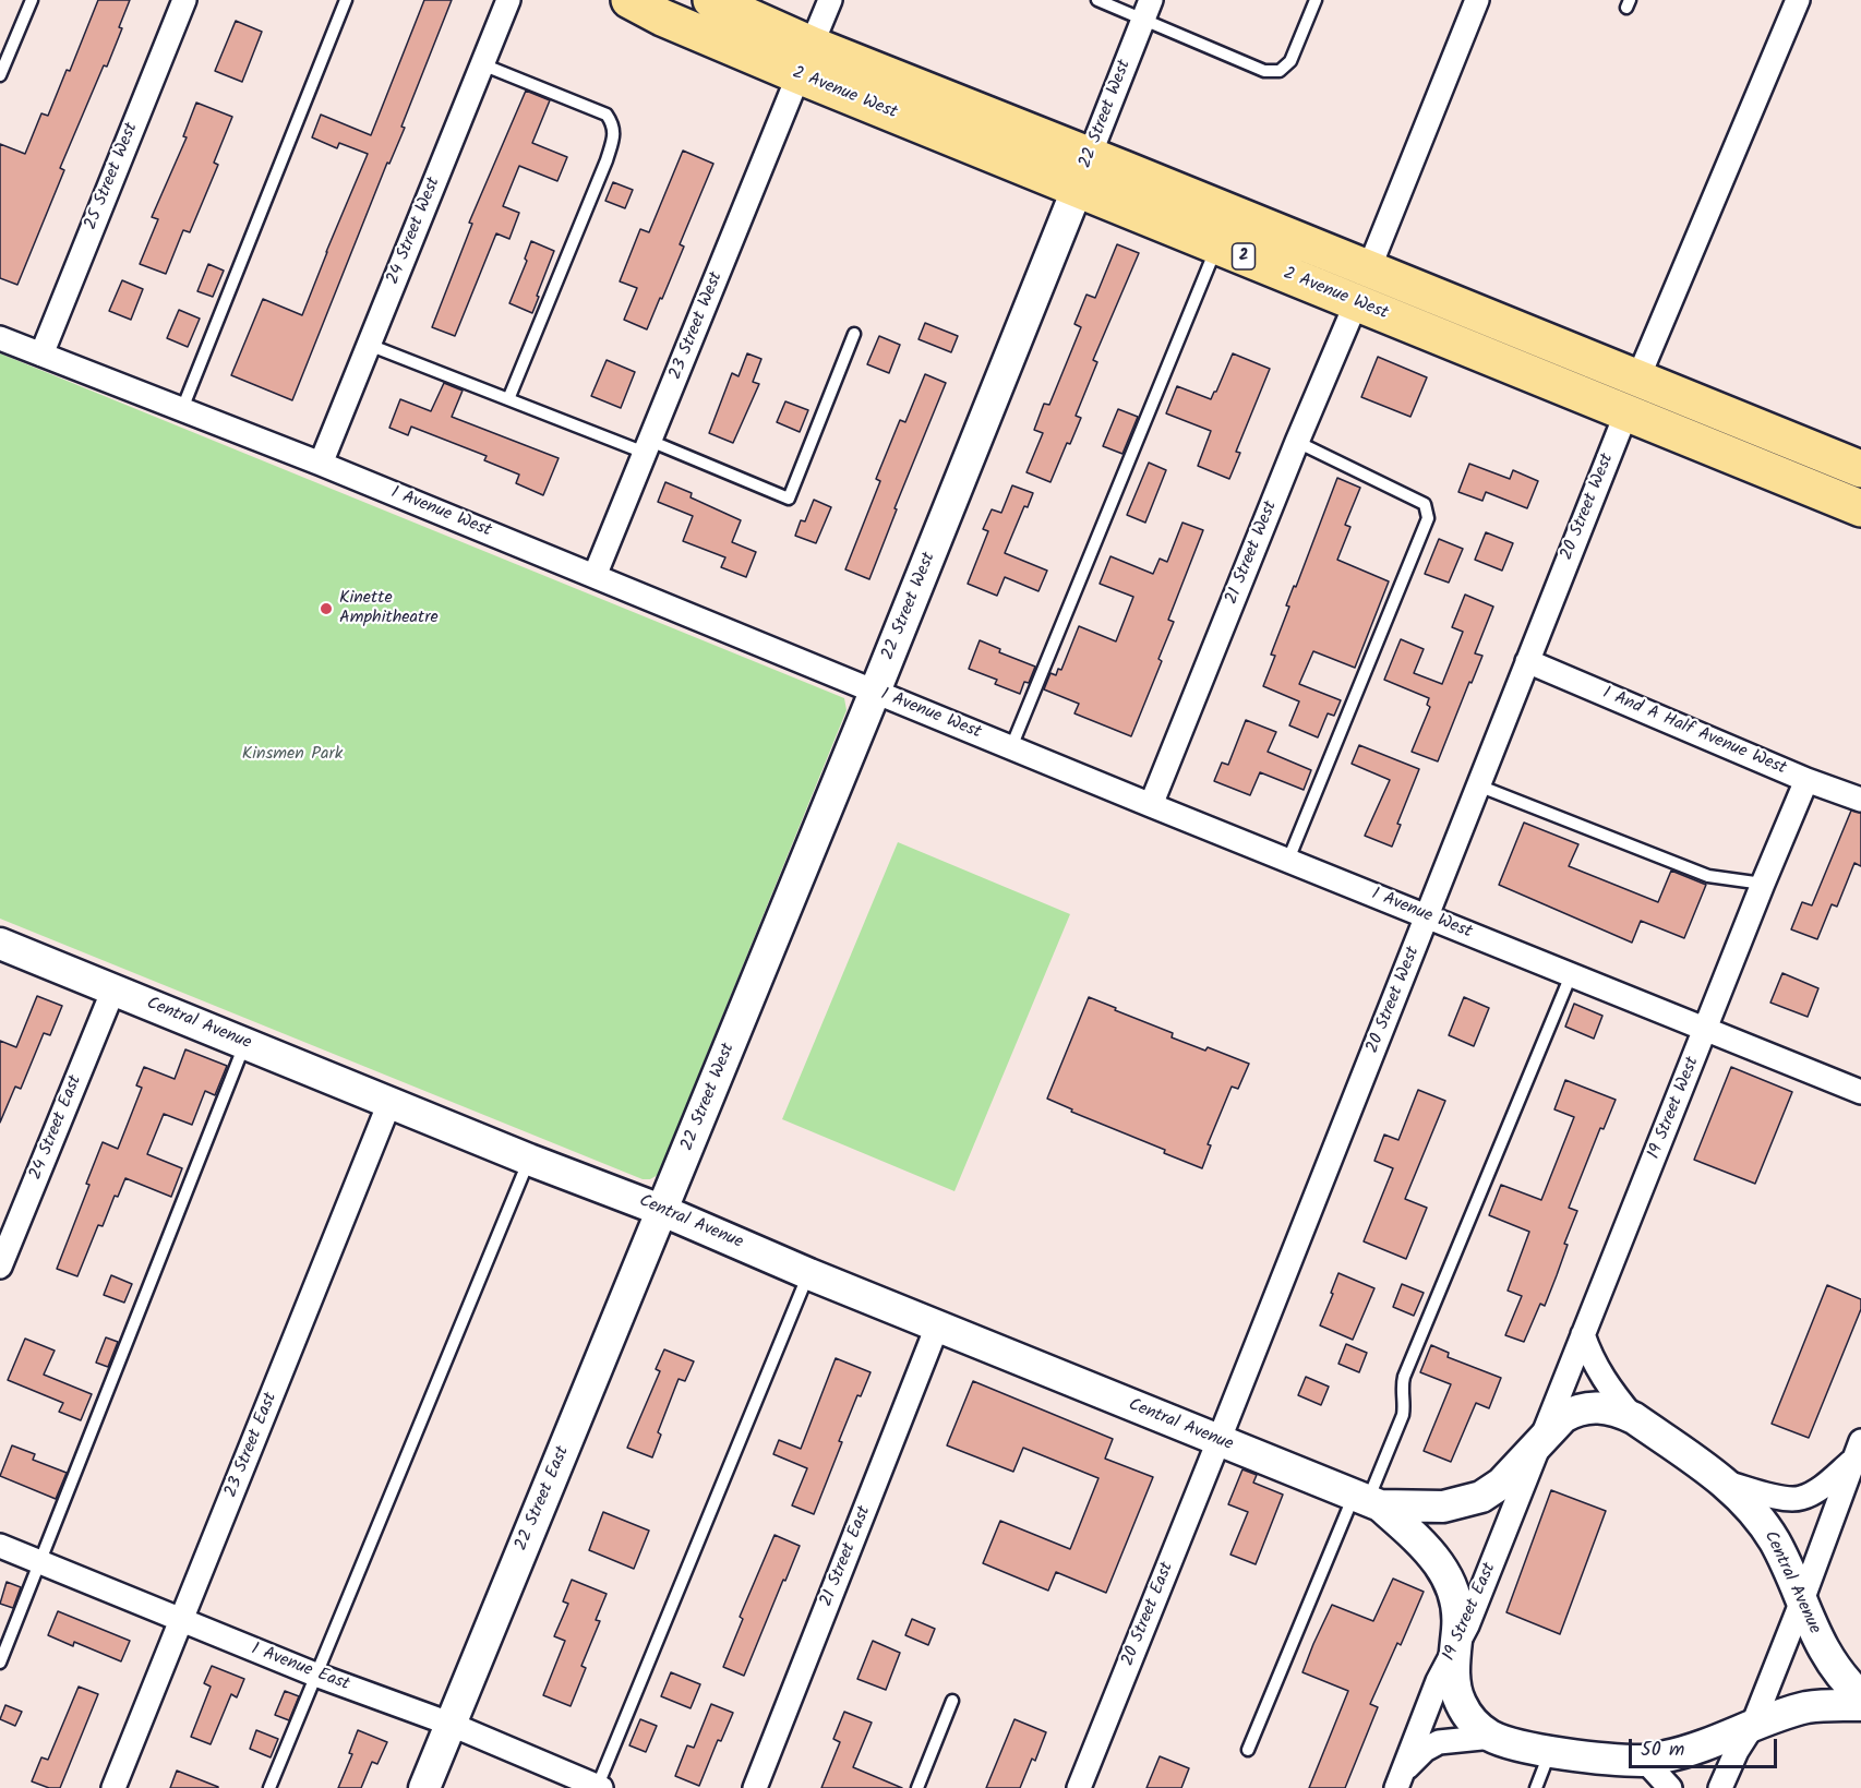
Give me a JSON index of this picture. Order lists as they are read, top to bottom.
{
  "streets": {
    "highway": ["2 Avenue West", "2"],
    "street": [
      "22 Street West",
      "25 Street West",
      "24 Street West",
      "23 Street West",
      "20 Street West",
      "1 Avenue West",
      "21 Street West",
      "1 And A Half Avenue West",
      "Central Avenue",
      "19 Street West",
      "24 Street East",
      "23 Street East",
      "22 Street East",
      "21 Street East",
      "19 Street East",
      "20 Street East",
      "1 Avenue East"
    ]
  },
  "crossings": [
    ["2 Avenue West", "22 Street West"],
    ["2 Avenue West", "23 Street West"],
    ["2 Avenue West", "20 Street West"],
    ["2 Avenue West", "21 Street West"],
    ["22 Street West", "1 Avenue West"],
    ["22 Street West", "Central Avenue"],
    ["22 Street West", "22 Street East"],
    ["25 Street West", "1 Avenue West"],
    ["24 Street West", "1 Avenue West"],
    ["23 Street West", "1 Avenue West"],
    ["20 Street West", "1 Avenue West"],
    ["20 Street West", "1 And A Half Avenue West"],
    ["20 Street West", "Central Avenue"],
    ["20 Street West", "20 Street East"],
    ["1 Avenue West", "21 Street West"],
    ["1 Avenue West", "19 Street West"],
    ["1 And A Half Avenue West", "19 Street West"],
    ["Central Avenue", "19 Street West"],
    ["Central Avenue", "24 Street East"],
    ["Central Avenue", "23 Street East"],
    ["Central Avenue", "22 Street East"],
    ["Central Avenue", "21 Street East"],
    ["Central Avenue", "19 Street East"],
    ["Central Avenue", "20 Street East"],
    ["19 Street West", "19 Street East"],
    ["23 Street East", "1 Avenue East"],
    ["22 Street East", "1 Avenue East"]
  ],
  "parks": ["Kinsmen Park"],
  "places": ["Kinette Amphitheatre"],
  "scale_bar": "50 m"
}
